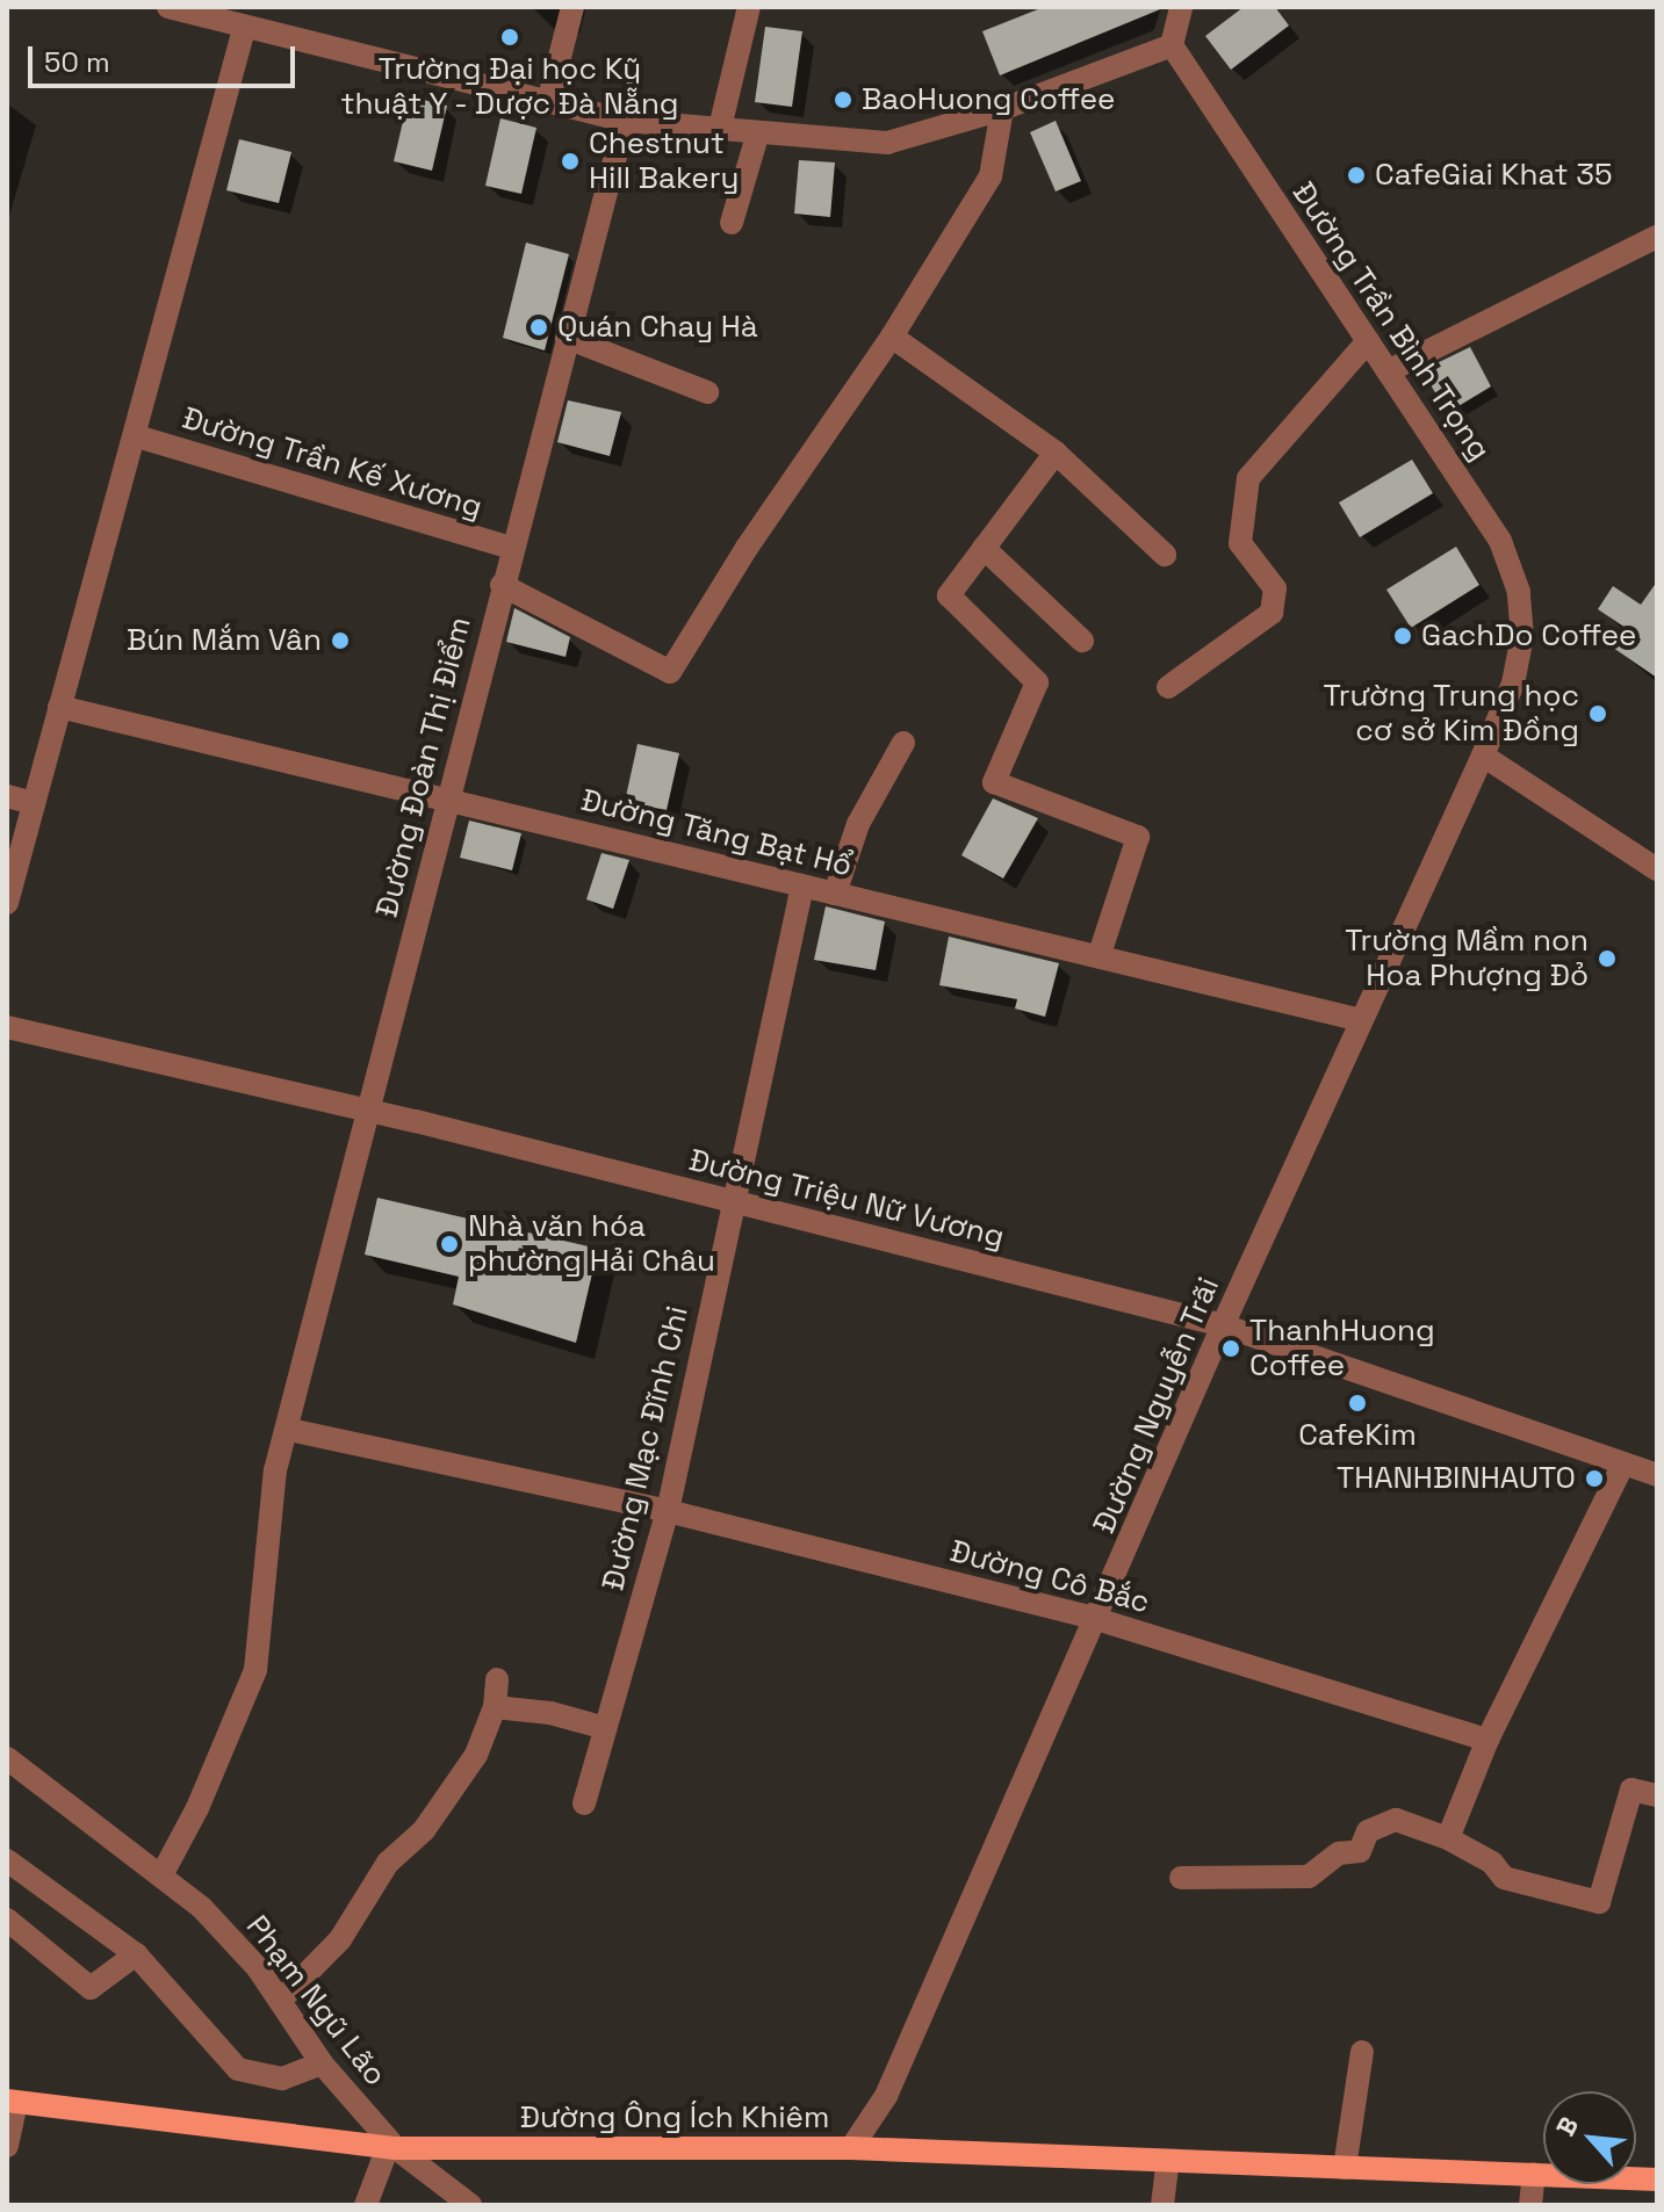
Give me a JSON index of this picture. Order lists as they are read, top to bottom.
{
  "streets": {
    "main road": ["Đường Ông Ích Khiêm"],
    "street": [
      "Đường Trần Bình Trọng",
      "Đường Trần Kế Xương",
      "Đường Đoàn Thị Điểm",
      "Đường Tăng Bạt Hổ",
      "Đường Triệu Nữ Vương",
      "Đường Nguyễn Trãi",
      "Đường Mạc Đĩnh Chi",
      "Đường Cô Bắc",
      "Phạm Ngũ Lão"
    ]
  },
  "crossings": [
    ["Đường Trần Bình Trọng", "Đường Nguyễn Trãi"],
    ["Đường Trần Kế Xương", "Đường Đoàn Thị Điểm"],
    ["Đường Trần Kế Xương", "Đường Tăng Bạt Hổ"],
    ["Đường Đoàn Thị Điểm", "Đường Tăng Bạt Hổ"],
    ["Đường Đoàn Thị Điểm", "Đường Triệu Nữ Vương"],
    ["Đường Đoàn Thị Điểm", "Đường Cô Bắc"],
    ["Đường Đoàn Thị Điểm", "Phạm Ngũ Lão"],
    ["Đường Tăng Bạt Hổ", "Đường Nguyễn Trãi"],
    ["Đường Tăng Bạt Hổ", "Đường Mạc Đĩnh Chi"],
    ["Đường Triệu Nữ Vương", "Đường Nguyễn Trãi"],
    ["Đường Triệu Nữ Vương", "Đường Mạc Đĩnh Chi"],
    ["Đường Nguyễn Trãi", "Đường Cô Bắc"],
    ["Đường Nguyễn Trãi", "Đường Ông Ích Khiêm"],
    ["Đường Mạc Đĩnh Chi", "Đường Cô Bắc"],
    ["Phạm Ngũ Lão", "Đường Ông Ích Khiêm"]
  ],
  "places": [
    "Trường Đại học Kỹ thuật Y - Dược Đà Nẵng",
    "BaoHuong Coffee",
    "Chestnut Hill Bakery",
    "CafeGiai Khat 35",
    "Quán Chay Hà",
    "GachDo Coffee",
    "Bún Mắm Vân",
    "Trường Trung học cơ sở Kim Đồng",
    "Trường Mầm non Hoa Phượng Đỏ",
    "Nhà văn hóa phường Hải Châu",
    "ThanhHuong Coffee",
    "CafeKim",
    "THANHBINHAUTO"
  ],
  "scale_bar": "50 m",
  "north": "top left"
}
